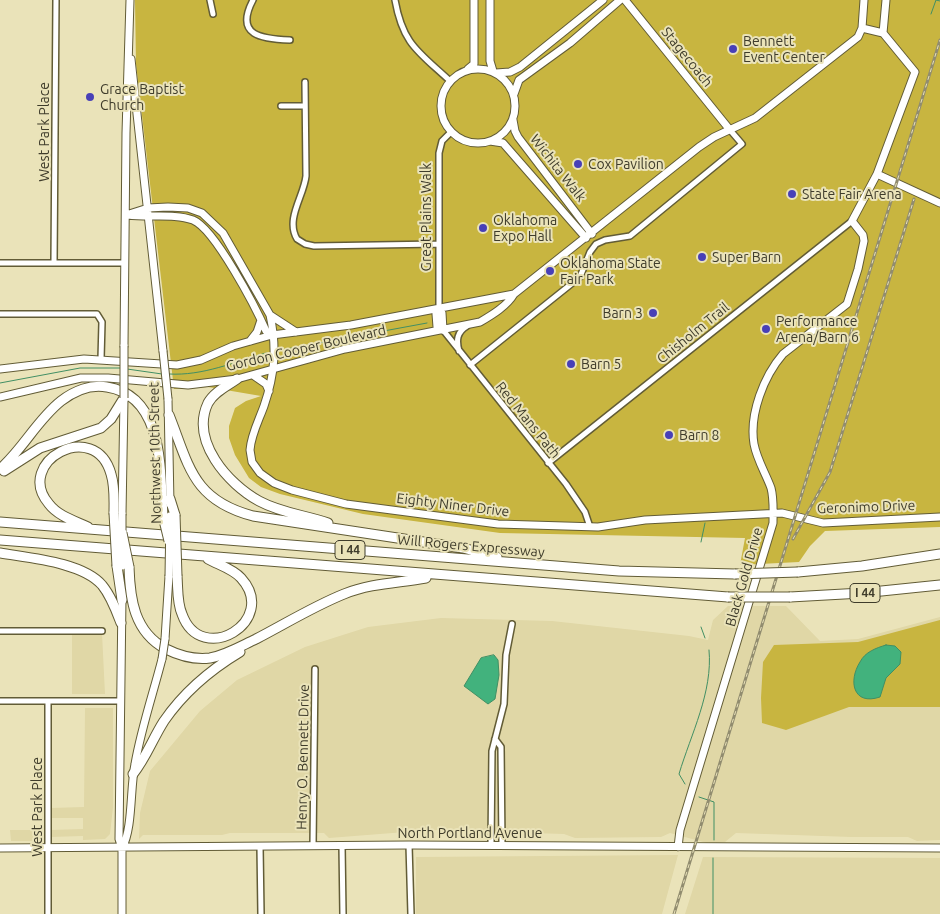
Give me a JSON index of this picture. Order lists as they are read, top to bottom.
{
  "streets": {
    "highway": ["Will Rogers Expressway", "I 44"],
    "street": [
      "Stagecoach",
      "West Park Place",
      "Wichita Walk",
      "Great Plains Walk",
      "Chisholm Trail",
      "Gordon Cooper Boulevard",
      "Red Mans Path",
      "Northwest 10th Street",
      "Eighty Niner Drive",
      "Geronimo Drive",
      "Black Gold Drive",
      "Henry O. Bennett Drive",
      "North Portland Avenue"
    ]
  },
  "crossings": [
    ["Stagecoach", "Gordon Cooper Boulevard"],
    ["West Park Place", "North Portland Avenue"],
    ["Wichita Walk", "Great Plains Walk"],
    ["Wichita Walk", "Gordon Cooper Boulevard"],
    ["Great Plains Walk", "Gordon Cooper Boulevard"],
    ["Great Plains Walk", "Red Mans Path"],
    ["Chisholm Trail", "Red Mans Path"],
    ["Chisholm Trail", "Black Gold Drive"],
    ["Gordon Cooper Boulevard", "Red Mans Path"],
    ["Gordon Cooper Boulevard", "Eighty Niner Drive"],
    ["Red Mans Path", "Eighty Niner Drive"],
    ["Northwest 10th Street", "Eighty Niner Drive"],
    ["Northwest 10th Street", "North Portland Avenue"],
    ["Eighty Niner Drive", "Geronimo Drive"],
    ["Eighty Niner Drive", "Black Gold Drive"],
    ["Black Gold Drive", "North Portland Avenue"],
    ["Henry O. Bennett Drive", "North Portland Avenue"]
  ],
  "places": [
    "Bennett Event Center",
    "Grace Baptist Church",
    "Cox Pavilion",
    "State Fair Arena",
    "Oklahoma Expo Hall",
    "Super Barn",
    "Oklahoma State Fair Park",
    "Barn 3",
    "Performance Arena/Barn 6",
    "Barn 5",
    "Barn 8"
  ]
}
